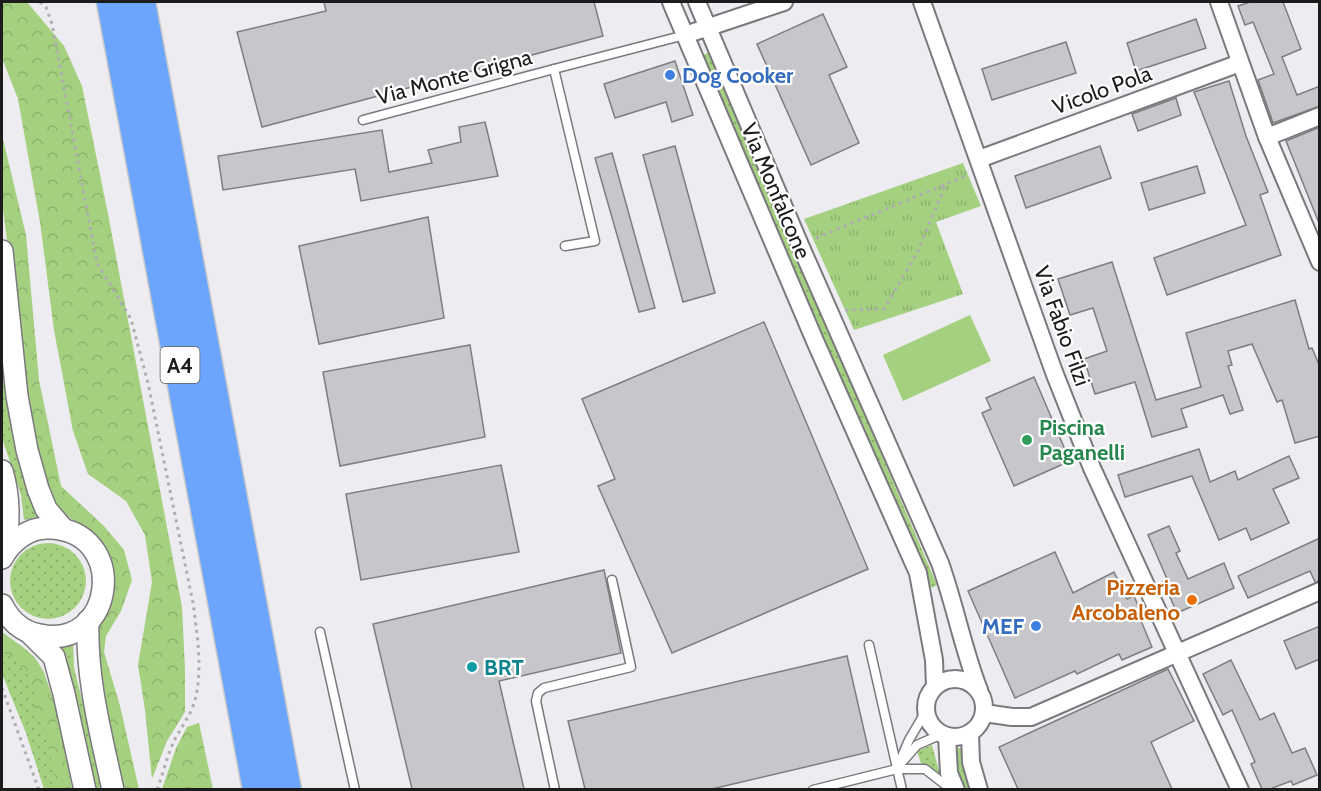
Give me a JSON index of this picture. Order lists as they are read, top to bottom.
{
  "streets": {
    "highway": ["A4"],
    "street": ["Vicolo Pola", "Via Monfalcone", "Via Fabio Filzi"],
    "lane": ["Via Monte Grigna"]
  },
  "crossings": [
    ["Vicolo Pola", "Via Fabio Filzi"]
  ],
  "places": [
    "Dog Cooker",
    "Piscina Paganelli",
    "Pizzeria Arcobaleno",
    "MEF",
    "BRT"
  ]
}
